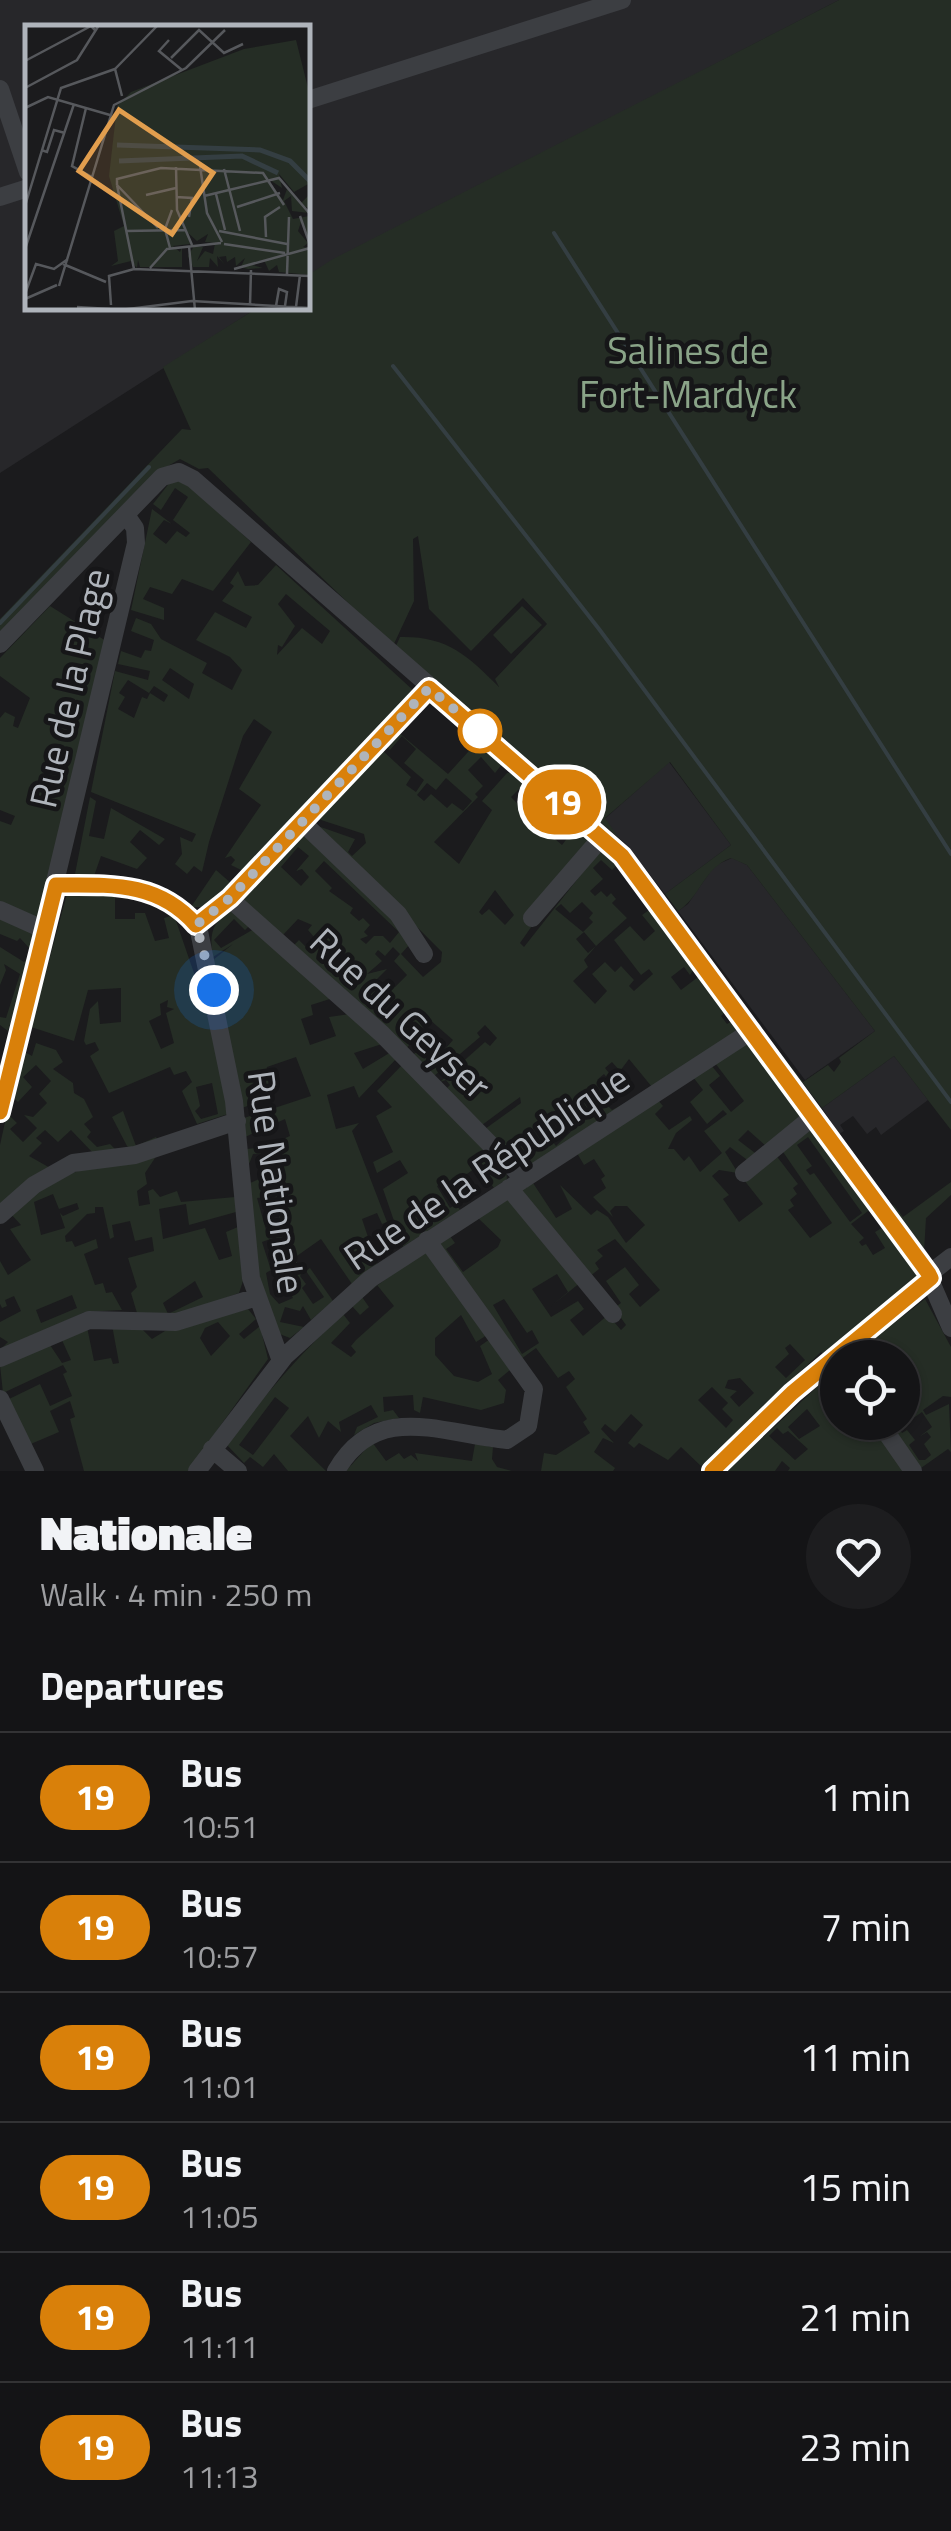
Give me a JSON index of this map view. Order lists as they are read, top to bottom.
{
  "streets": {
    "street": [
      "Rue de la Plage",
      "Rue du Geyser",
      "Rue de la République",
      "Rue Nationale"
    ]
  },
  "crossings": [
    ["Rue du Geyser", "Rue de la République"],
    ["Rue de la République", "Rue Nationale"]
  ],
  "parks": ["Salines de Fort-Mardyck"],
  "lines": ["bus line 19"],
  "page": {
    "on_map": "19",
    "heading": [
      ["Nationale", "Walk · 4 min · 250 m"],
      "Departures"
    ],
    "list": [
      {
        "mark": "19",
        "name": "Bus",
        "note": "10:51",
        "value": "1 min"
      },
      {
        "mark": "19",
        "name": "Bus",
        "note": "10:57",
        "value": "7 min"
      },
      {
        "mark": "19",
        "name": "Bus",
        "note": "11:01",
        "value": "11 min"
      },
      {
        "mark": "19",
        "name": "Bus",
        "note": "11:05",
        "value": "15 min"
      },
      {
        "mark": "19",
        "name": "Bus",
        "note": "11:11",
        "value": "21 min"
      },
      {
        "mark": "19",
        "name": "Bus",
        "note": "11:13",
        "value": "23 min"
      }
    ]
  }
}
